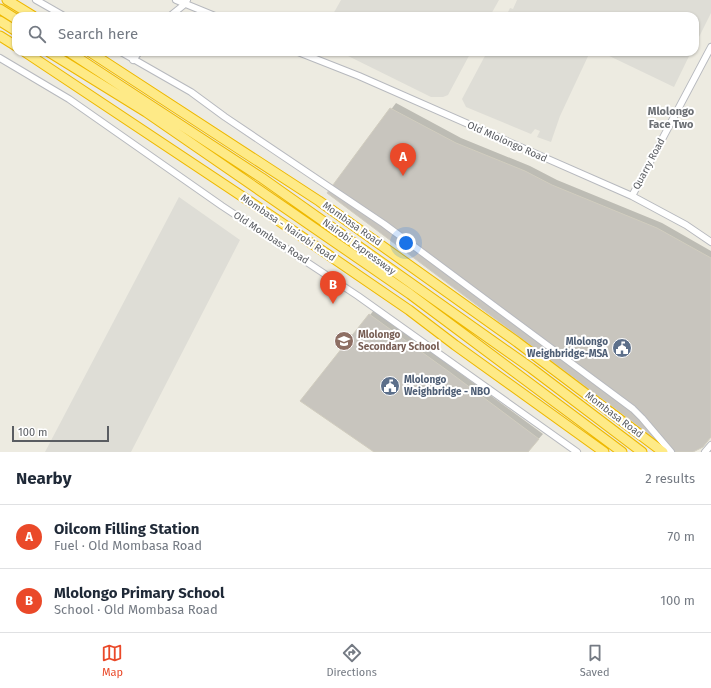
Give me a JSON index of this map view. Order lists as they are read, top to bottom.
{
  "streets": {
    "highway": ["Mombasa Road", "Mombasa - Nairobi Road", "Nairobi Expressway"],
    "street": ["Old Mlolongo Road", "Quarry Road", "Old Mombasa Road"]
  },
  "crossings": [
    ["Old Mlolongo Road", "Quarry Road"]
  ],
  "districts": ["Mlolongo Face Two"],
  "places": {
    "school or university": ["Mlolongo Secondary School"],
    "public building": ["Mlolongo Weighbridge-MSA", "Mlolongo Weighbridge - NBO"]
  },
  "scale_bar": "100 m",
  "page": {
    "search": "Search here",
    "pins": ["A", "B"],
    "scale": "100 m",
    "heading": ["Nearby", "2 results"],
    "list": [
      {
        "mark": "A",
        "name": "Oilcom Filling Station",
        "note": "Fuel · Old Mombasa Road",
        "value": "70 m"
      },
      {
        "mark": "B",
        "name": "Mlolongo Primary School",
        "note": "School · Old Mombasa Road",
        "value": "100 m"
      }
    ],
    "nav": ["Map", "Directions", "Saved"]
  }
}
